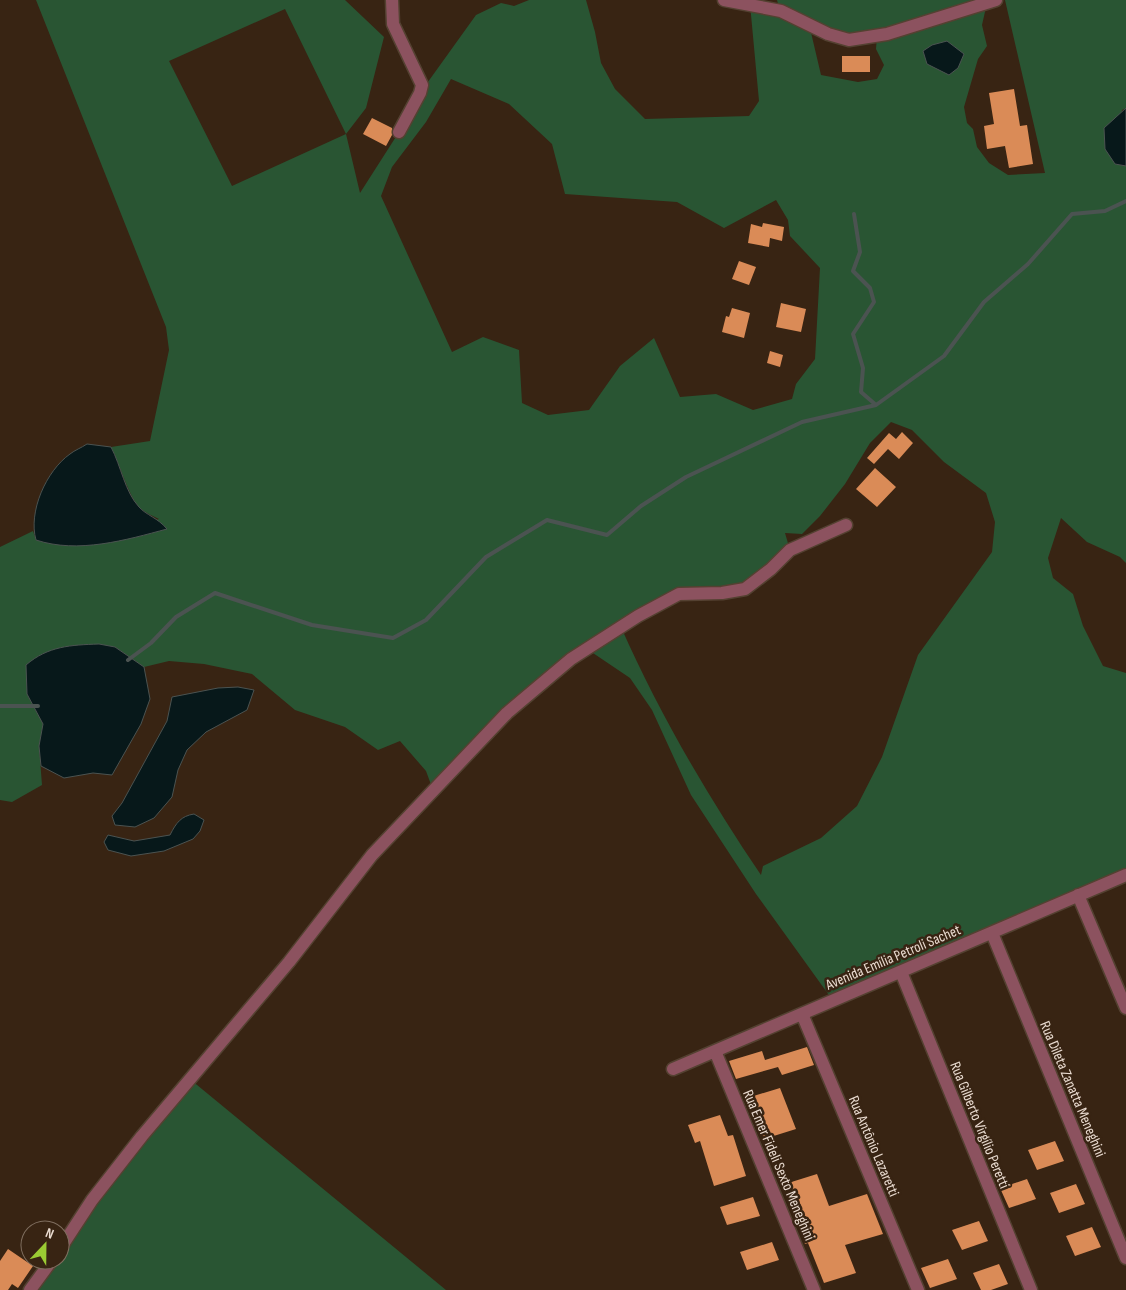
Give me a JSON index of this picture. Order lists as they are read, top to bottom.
{
  "streets": {
    "street": [
      "Avenida Emília Petroli Sachet",
      "Rua Dileta Zanatta Meneghini",
      "Rua Gilberto Virgílio Peretti",
      "Rua Antônio Lazaretti",
      "Rua Emer Fideli Sexto Meneghini"
    ]
  },
  "crossings": [
    ["Avenida Emília Petroli Sachet", "Rua Dileta Zanatta Meneghini"],
    ["Avenida Emília Petroli Sachet", "Rua Gilberto Virgílio Peretti"],
    ["Avenida Emília Petroli Sachet", "Rua Antônio Lazaretti"],
    ["Avenida Emília Petroli Sachet", "Rua Emer Fideli Sexto Meneghini"]
  ],
  "north": "top"
}
